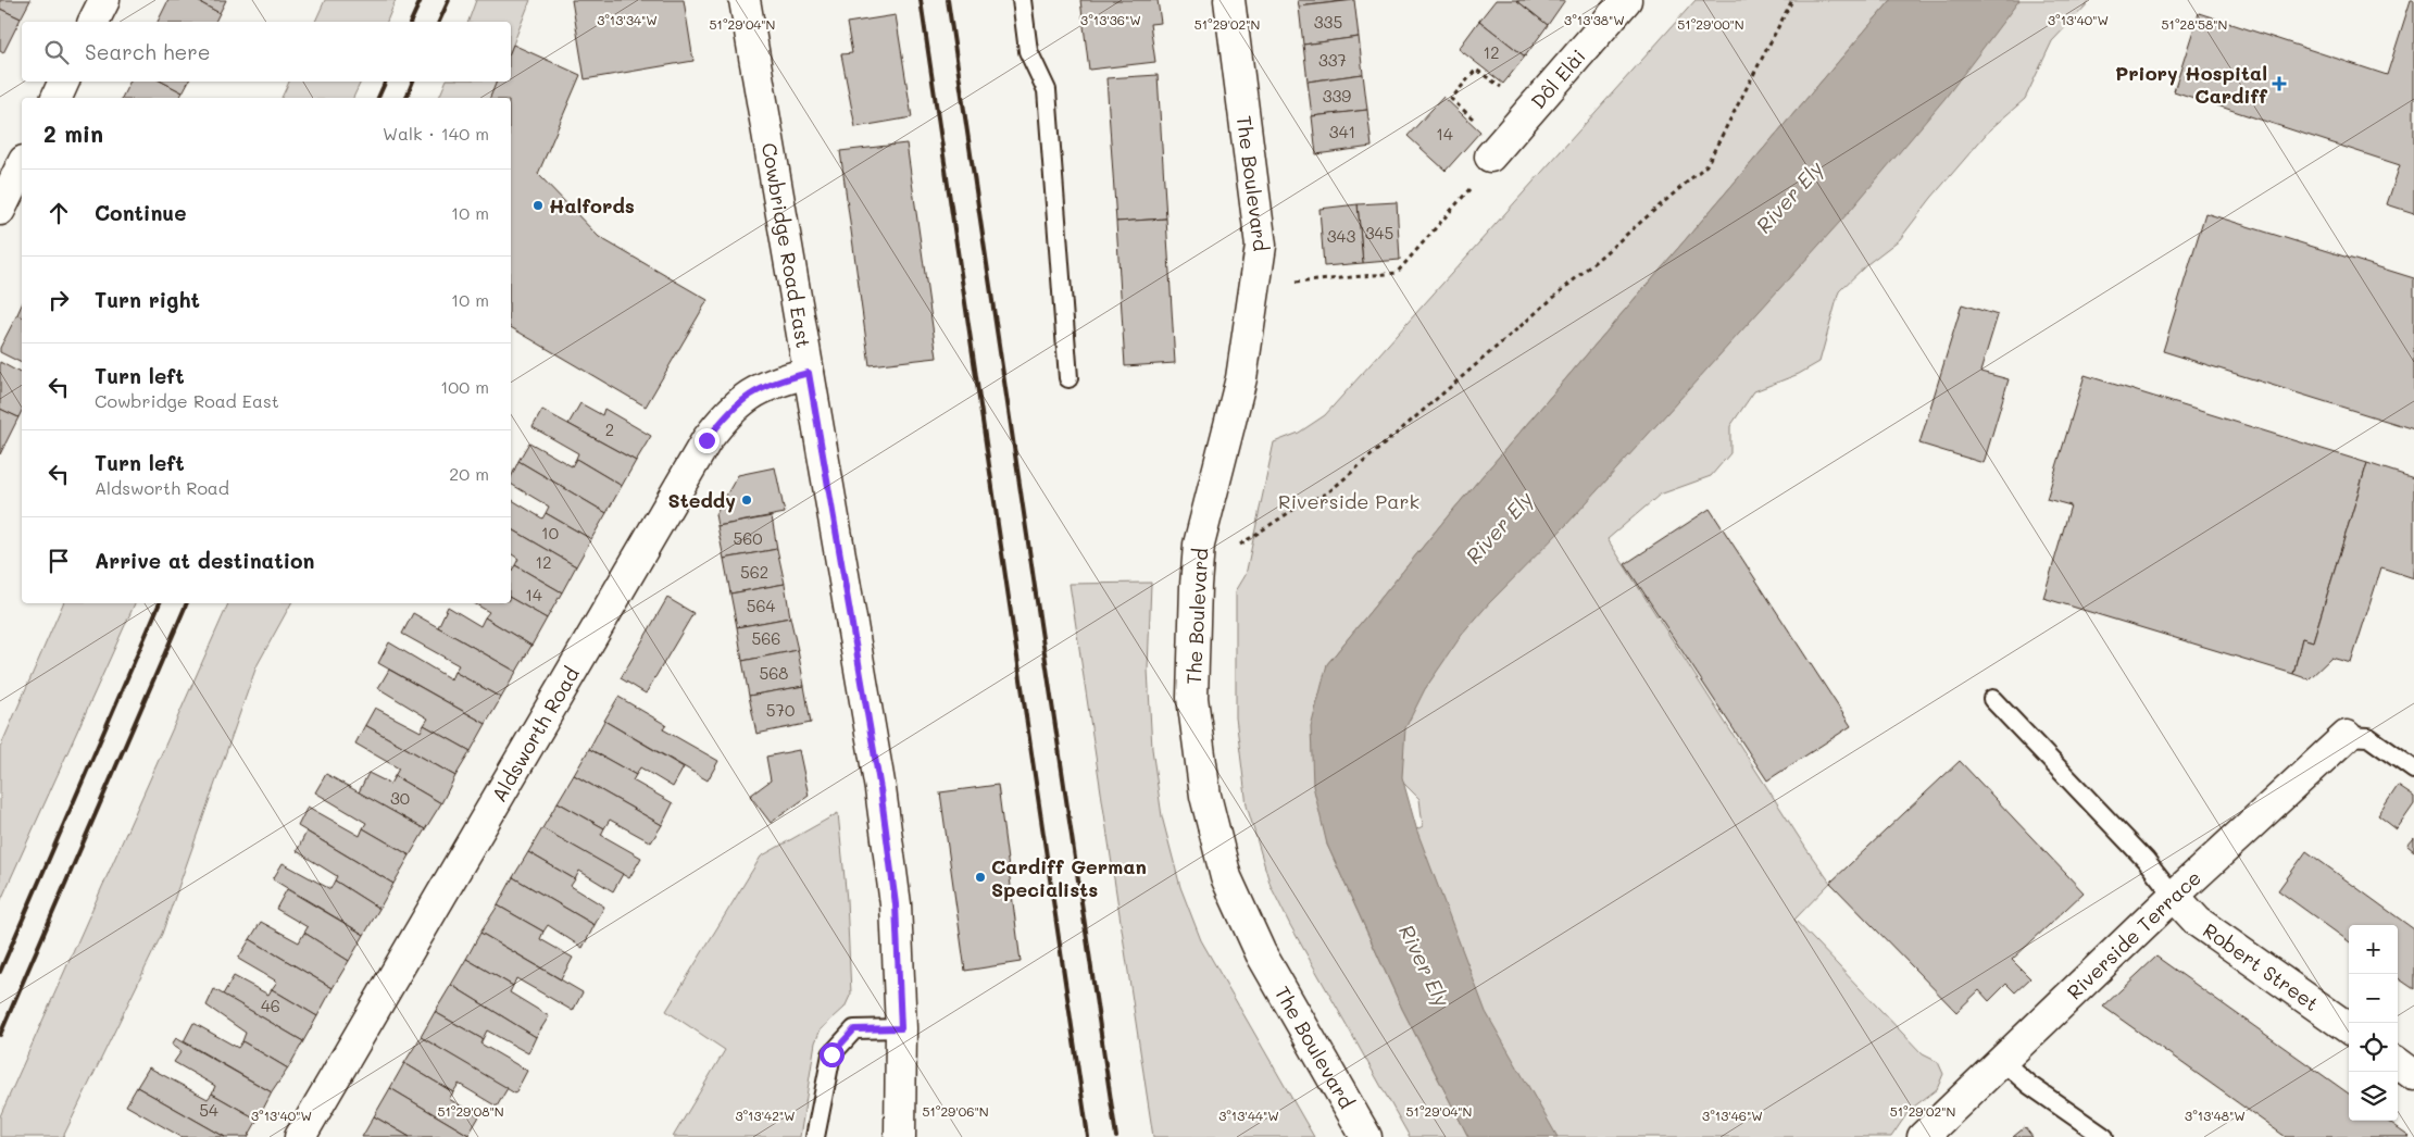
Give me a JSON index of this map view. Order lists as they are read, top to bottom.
{
  "streets": {
    "street": [
      "Dôl Elài",
      "The Boulevard",
      "Cowbridge Road East",
      "Aldsworth Road",
      "Riverside Terrace",
      "Robert Street"
    ]
  },
  "crossings": [
    ["Cowbridge Road East", "Aldsworth Road"],
    ["Riverside Terrace", "Robert Street"]
  ],
  "water": ["River Ely"],
  "parks": ["Riverside Park"],
  "places": {
    "health": ["Priory Hospital Cardiff"],
    "other": ["Halfords", "Steddy", "Cardiff German Specialists"]
  },
  "house_numbers": [
    "335",
    "12",
    "337",
    "339",
    "341",
    "14",
    "345",
    "343",
    "2",
    "10",
    "560",
    "12",
    "562",
    "14",
    "564",
    "566",
    "568",
    "570",
    "30",
    "46",
    "54"
  ],
  "page": {
    "search": "Search here",
    "heading": ["2 min", "Walk · 140 m"],
    "list": [
      ["Continue", "10 m"],
      ["Turn right", "10 m"],
      ["Turn left", "Cowbridge Road East", "100 m"],
      ["Turn left", "Aldsworth Road", "20 m"],
      "Arrive at destination"
    ],
    "map_buttons": ["+", "−"]
  },
  "coordinates": [
    "3°13'34\"W",
    "3°13'38\"W",
    "3°13'40\"W",
    "3°13'36\"W",
    "51°29'04\"N",
    "51°29'02\"N",
    "51°29'00\"N",
    "51°28'58\"N",
    "51°29'08\"N",
    "51°29'06\"N",
    "3°13'42\"W",
    "3°13'44\"W",
    "3°13'46\"W",
    "3°13'48\"W"
  ]
}
